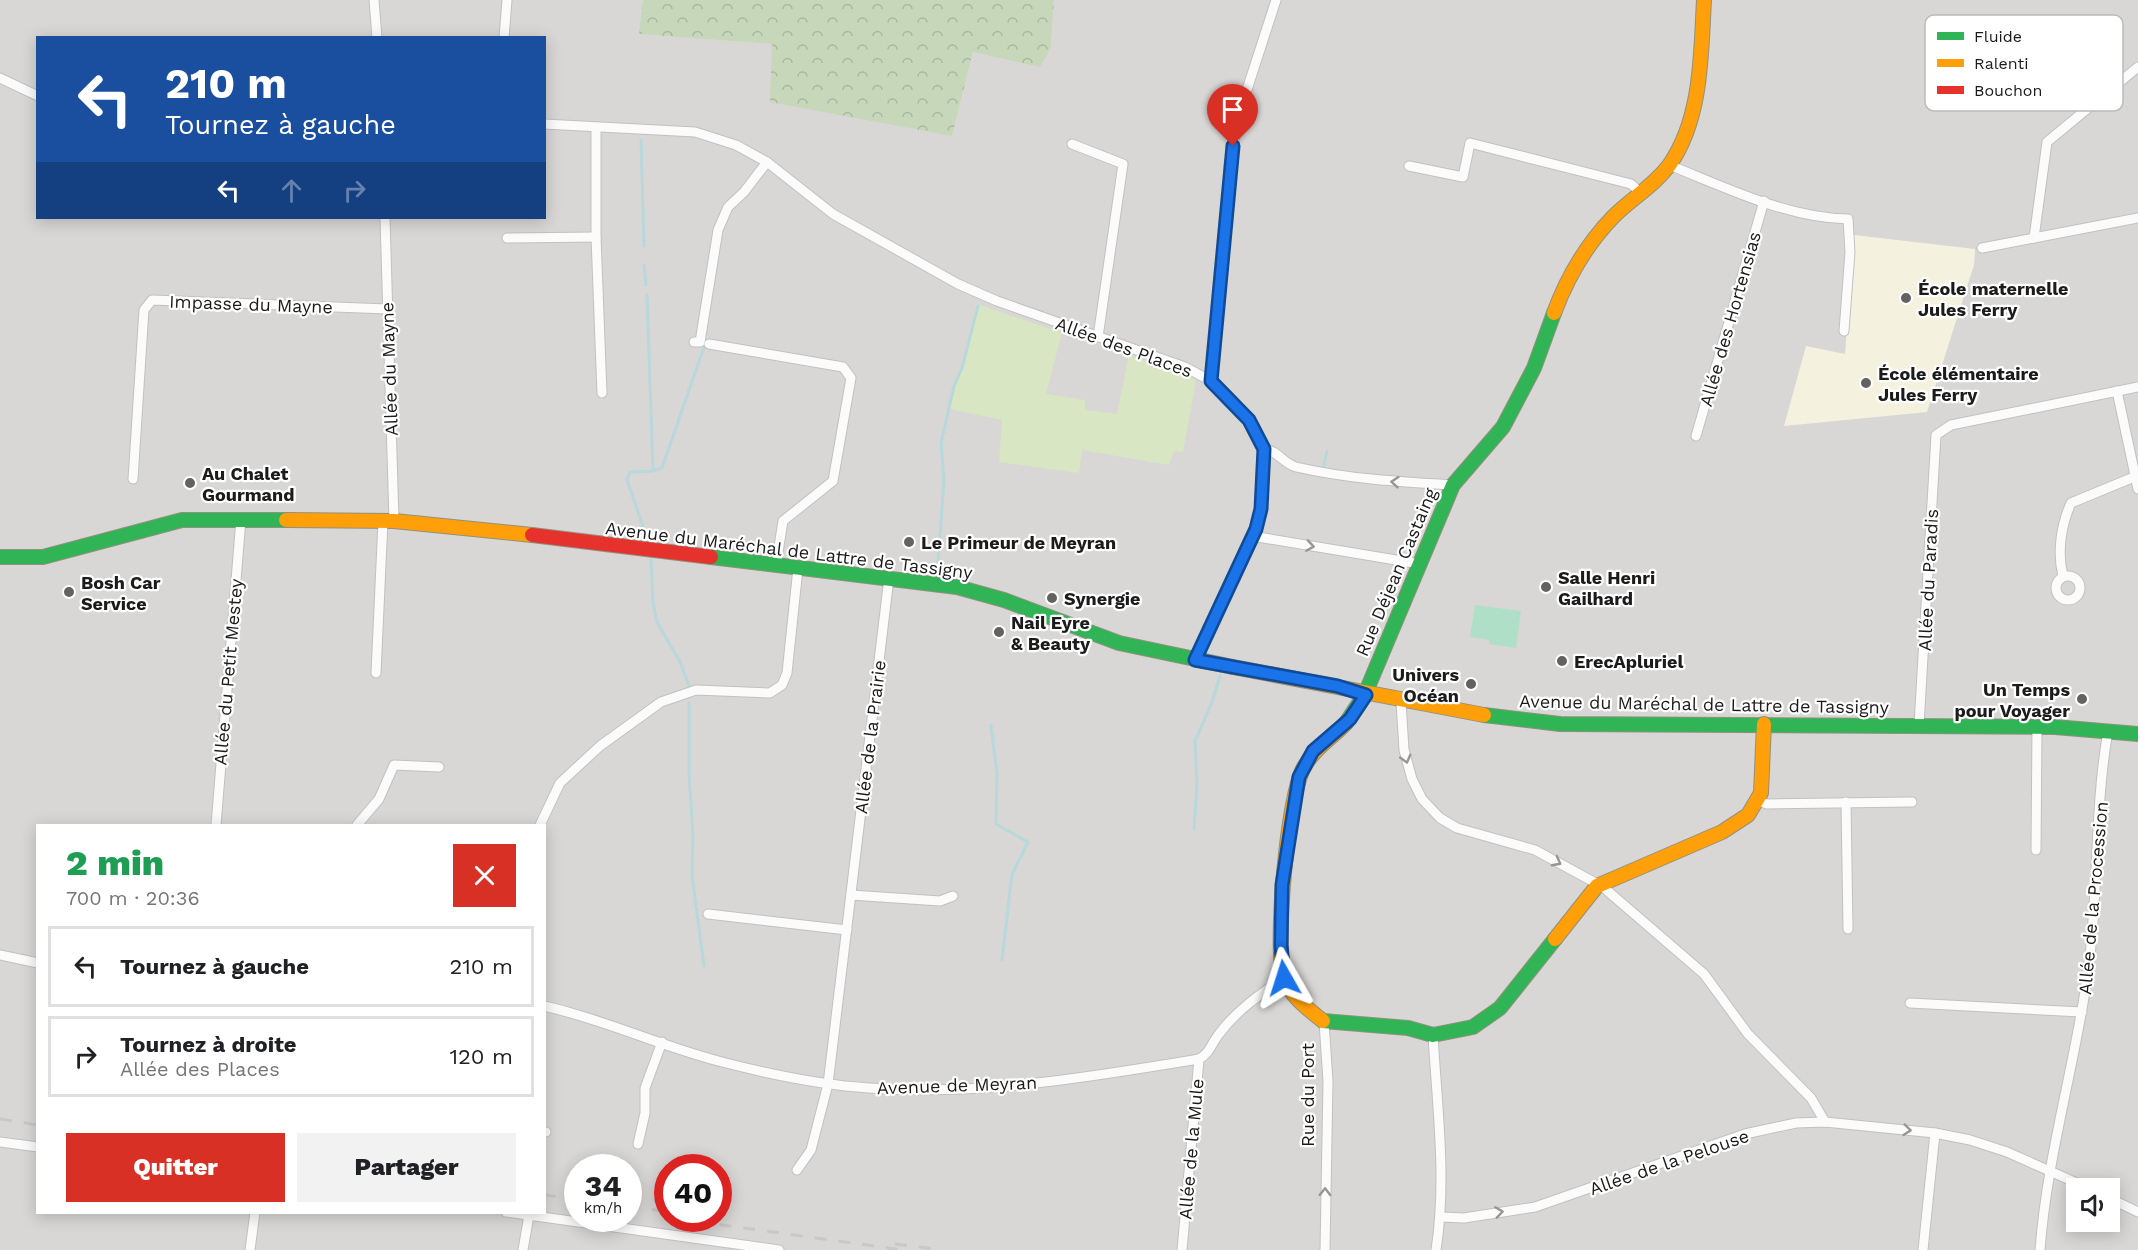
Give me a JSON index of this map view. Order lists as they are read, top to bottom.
{
  "streets": {
    "main road": ["Avenue du Maréchal de Lattre de Tassigny", "Rue Déjean Castaing", "Rue du Port"],
    "street": [
      "Impasse du Mayne",
      "Allée des Hortensias",
      "Allée des Places",
      "Allée du Mayne",
      "Allée du Paradis",
      "Allée du Petit Mestey",
      "Allée de la Prairie",
      "Allée de la Procession",
      "Avenue de Meyran",
      "Allée de la Mule",
      "Allée de la Pelouse"
    ]
  },
  "crossings": [
    ["Impasse du Mayne", "Allée du Mayne"],
    ["Allée du Mayne", "Avenue du Maréchal de Lattre de Tassigny"],
    ["Avenue du Maréchal de Lattre de Tassigny", "Rue Déjean Castaing"],
    ["Avenue du Maréchal de Lattre de Tassigny", "Allée du Paradis"],
    ["Avenue du Maréchal de Lattre de Tassigny", "Allée du Petit Mestey"],
    ["Avenue du Maréchal de Lattre de Tassigny", "Allée de la Prairie"],
    ["Avenue du Maréchal de Lattre de Tassigny", "Allée de la Procession"],
    ["Avenue du Maréchal de Lattre de Tassigny", "Rue du Port"],
    ["Rue Déjean Castaing", "Rue du Port"],
    ["Allée de la Prairie", "Avenue de Meyran"],
    ["Allée de la Procession", "Allée de la Pelouse"],
    ["Avenue de Meyran", "Allée de la Mule"],
    ["Rue du Port", "Allée de la Mule"]
  ],
  "one_way": ["Rue du Port", "Allée de la Pelouse"],
  "places": [
    "École maternelle Jules Ferry",
    "École élémentaire Jules Ferry",
    "Au Chalet Gourmand",
    "Le Primeur de Meyran",
    "Salle Henri Gailhard",
    "Bosh Car Service",
    "Synergie",
    "Nail Eyre & Beauty",
    "ErecApluriel",
    "Univers Océan",
    "Un Temps pour Voyager"
  ],
  "legend": ["Fluide", "Ralenti", "Bouchon"],
  "page": {
    "turn": ["210 m", "Tournez à gauche"],
    "heading": ["2 min", "700 m · 20:36"],
    "list": [
      {
        "name": "Tournez à gauche",
        "value": "210 m"
      },
      {
        "name": "Tournez à droite",
        "note": "Allée des Places",
        "value": "120 m"
      }
    ],
    "buttons": ["Quitter", "Partager"],
    "speed": "34 km/h",
    "limit": "40"
  }
}
